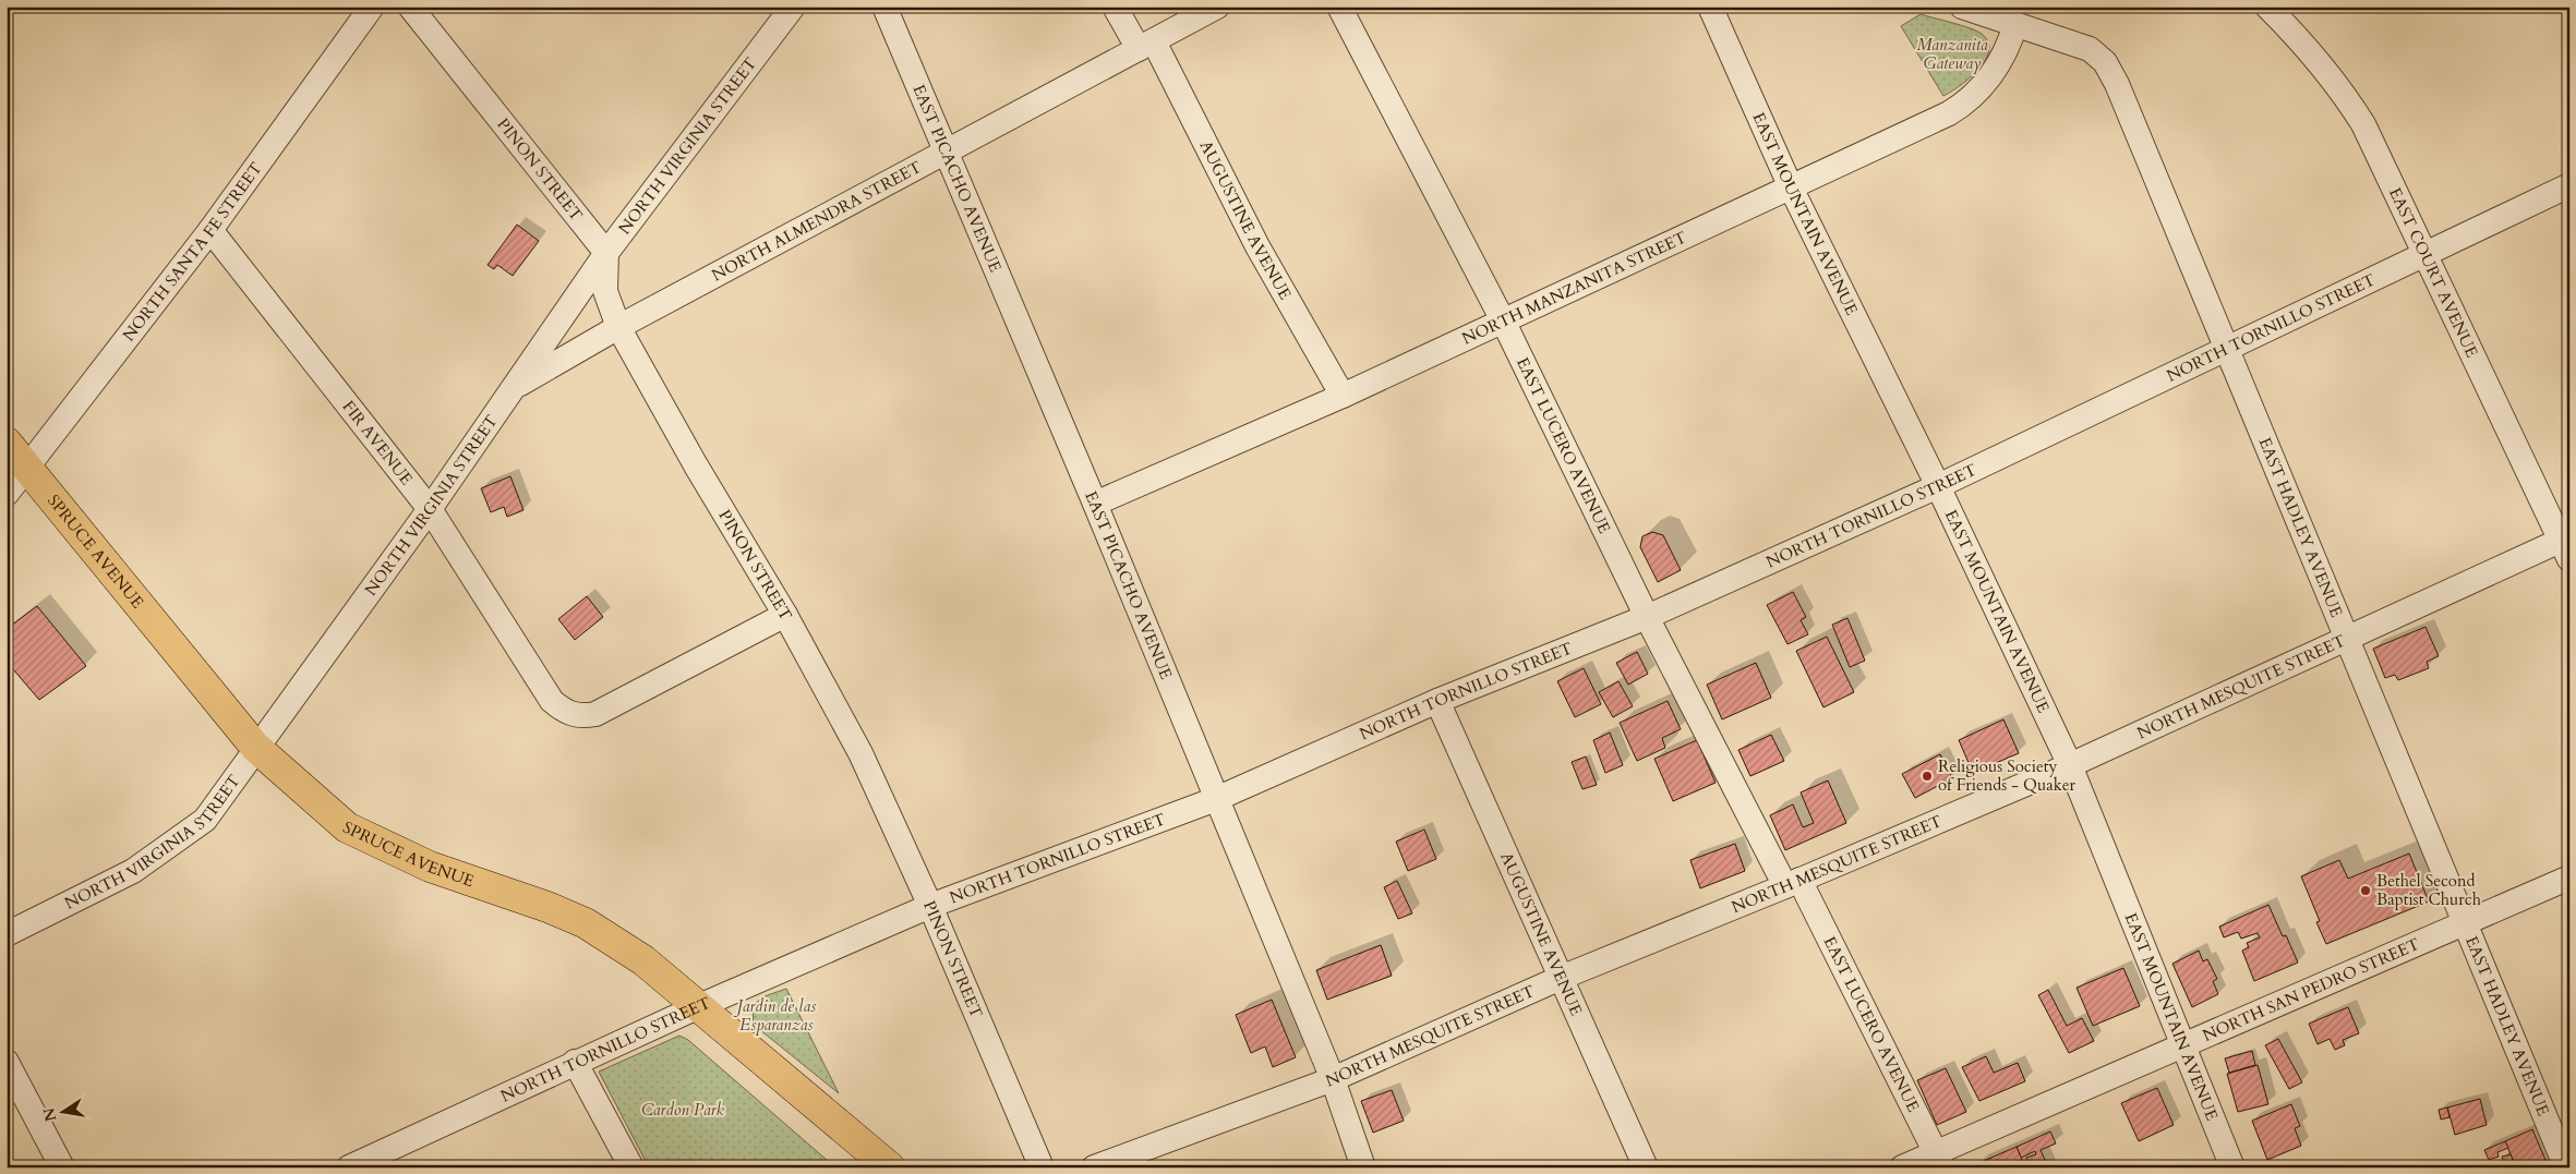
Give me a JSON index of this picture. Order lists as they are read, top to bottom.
{
  "streets": {
    "main road": ["SPRUCE AVENUE"],
    "street": [
      "NORTH VIRGINIA STREET",
      "PINON STREET",
      "EAST PICACHO AVENUE",
      "EAST MOUNTAIN AVENUE",
      "AUGUSTINE AVENUE",
      "NORTH ALMENDRA STREET",
      "NORTH SANTA FE STREET",
      "EAST COURT AVENUE",
      "NORTH MANZANITA STREET",
      "NORTH TORNILLO STREET",
      "FIR AVENUE",
      "EAST LUCERO AVENUE",
      "EAST HADLEY AVENUE",
      "NORTH MESQUITE STREET",
      "NORTH SAN PEDRO STREET"
    ]
  },
  "crossings": [
    ["NORTH VIRGINIA STREET", "PINON STREET"],
    ["NORTH VIRGINIA STREET", "NORTH ALMENDRA STREET"],
    ["NORTH VIRGINIA STREET", "FIR AVENUE"],
    ["NORTH VIRGINIA STREET", "SPRUCE AVENUE"],
    ["PINON STREET", "NORTH ALMENDRA STREET"],
    ["PINON STREET", "NORTH TORNILLO STREET"],
    ["PINON STREET", "FIR AVENUE"],
    ["EAST PICACHO AVENUE", "NORTH ALMENDRA STREET"],
    ["EAST PICACHO AVENUE", "NORTH MANZANITA STREET"],
    ["EAST PICACHO AVENUE", "NORTH TORNILLO STREET"],
    ["EAST PICACHO AVENUE", "NORTH MESQUITE STREET"],
    ["EAST MOUNTAIN AVENUE", "NORTH MANZANITA STREET"],
    ["EAST MOUNTAIN AVENUE", "NORTH TORNILLO STREET"],
    ["EAST MOUNTAIN AVENUE", "NORTH MESQUITE STREET"],
    ["EAST MOUNTAIN AVENUE", "NORTH SAN PEDRO STREET"],
    ["AUGUSTINE AVENUE", "NORTH ALMENDRA STREET"],
    ["AUGUSTINE AVENUE", "NORTH MANZANITA STREET"],
    ["AUGUSTINE AVENUE", "NORTH TORNILLO STREET"],
    ["AUGUSTINE AVENUE", "NORTH MESQUITE STREET"],
    ["NORTH SANTA FE STREET", "FIR AVENUE"],
    ["NORTH SANTA FE STREET", "SPRUCE AVENUE"],
    ["EAST COURT AVENUE", "NORTH TORNILLO STREET"],
    ["EAST COURT AVENUE", "NORTH MESQUITE STREET"],
    ["NORTH MANZANITA STREET", "EAST LUCERO AVENUE"],
    ["NORTH MANZANITA STREET", "EAST HADLEY AVENUE"],
    ["NORTH TORNILLO STREET", "EAST LUCERO AVENUE"],
    ["NORTH TORNILLO STREET", "EAST HADLEY AVENUE"],
    ["NORTH TORNILLO STREET", "SPRUCE AVENUE"],
    ["EAST LUCERO AVENUE", "NORTH MESQUITE STREET"],
    ["EAST LUCERO AVENUE", "NORTH SAN PEDRO STREET"],
    ["EAST HADLEY AVENUE", "NORTH MESQUITE STREET"],
    ["EAST HADLEY AVENUE", "NORTH SAN PEDRO STREET"]
  ],
  "parks": ["Manzanita Gateway", "Jardin de las Esparanzas", "Cardon Park"],
  "places": ["Religious Society of Friends - Quaker", "Bethel Second Baptist Church"],
  "north": "left"
}
